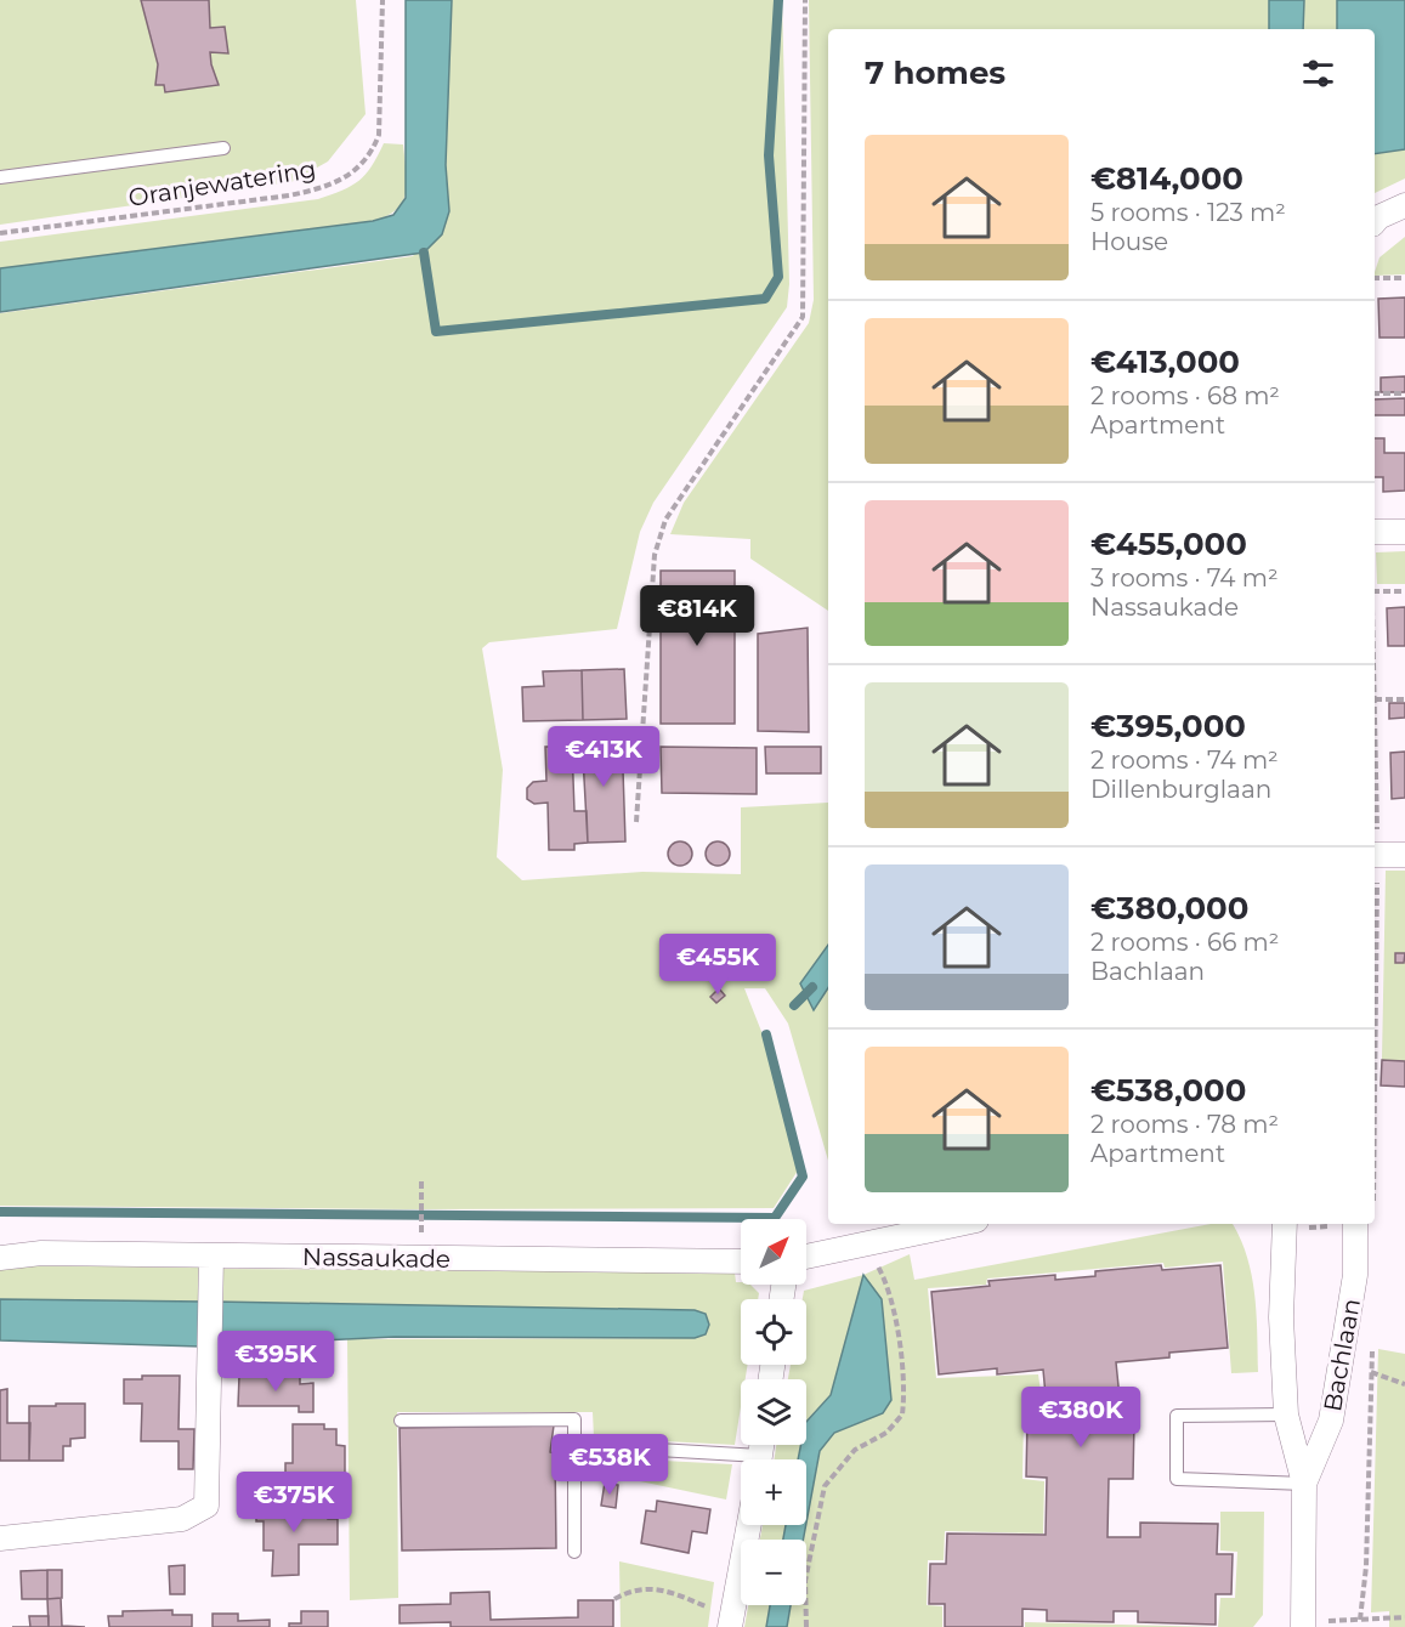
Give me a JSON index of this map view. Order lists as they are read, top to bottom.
{
  "streets": {
    "street": ["Nassaukade", "Bachlaan"],
    "path": ["Oranjewatering"]
  },
  "north": "top right",
  "page": {
    "heading": "7 homes",
    "list": [
      {
        "name": "€814,000",
        "note": "5 rooms · 123 m² · House"
      },
      {
        "name": "€413,000",
        "note": "2 rooms · 68 m² · Apartment"
      },
      {
        "name": "€455,000",
        "note": "3 rooms · 74 m² · Nassaukade"
      },
      {
        "name": "€395,000",
        "note": "2 rooms · 74 m² · Dillenburglaan"
      },
      {
        "name": "€380,000",
        "note": "2 rooms · 66 m² · Bachlaan"
      },
      {
        "name": "€538,000",
        "note": "2 rooms · 78 m² · Apartment"
      }
    ],
    "price": [
      "€814K",
      "€413K",
      "€455K",
      "€395K",
      "€380K",
      "€538K",
      "€375K"
    ],
    "map_buttons": ["+", "−"]
  }
}
